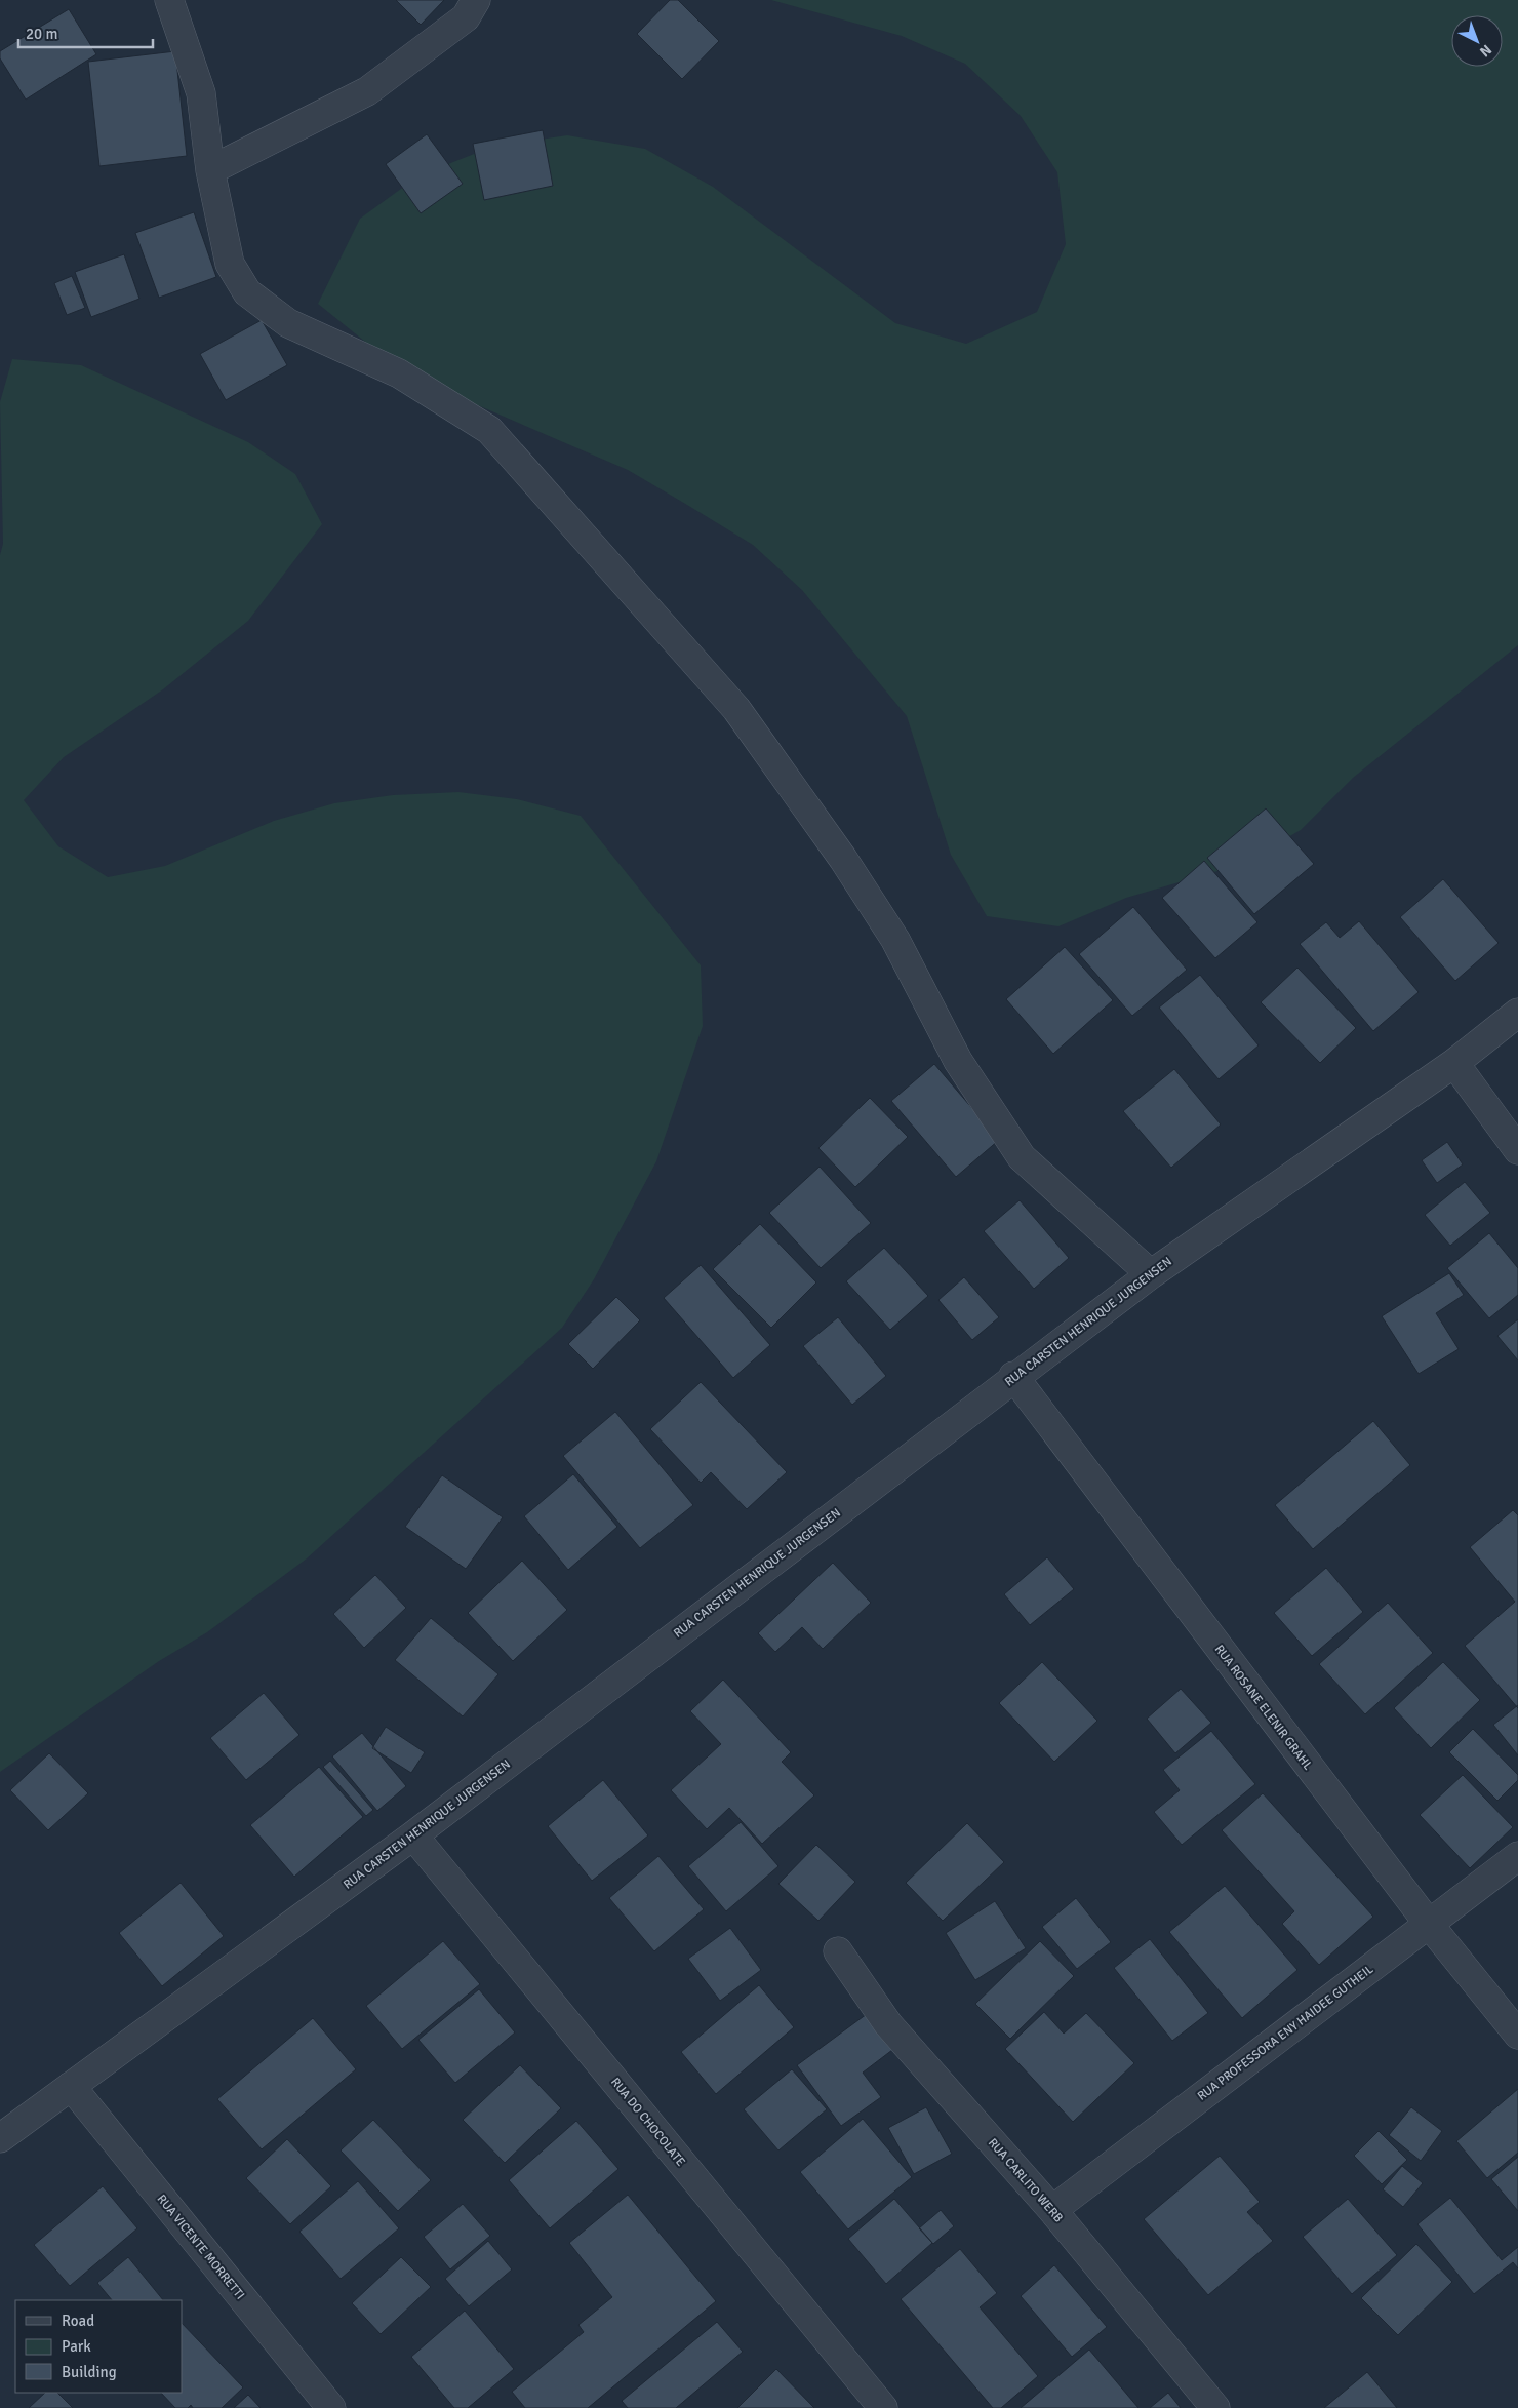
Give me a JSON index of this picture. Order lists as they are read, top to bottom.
{
  "streets": {
    "street": [
      "RUA CARSTEN HENRIQUE JURGENSEN",
      "RUA ROSANE ELENIR GRAHL",
      "RUA PROFESSORA ENY HAIDEE GUTHEIL",
      "RUA DO CHOCOLATE",
      "RUA CARLITO WERB",
      "RUA VICENTE MORRETTI"
    ]
  },
  "crossings": [
    ["RUA CARSTEN HENRIQUE JURGENSEN", "RUA ROSANE ELENIR GRAHL"],
    ["RUA CARSTEN HENRIQUE JURGENSEN", "RUA DO CHOCOLATE"],
    ["RUA CARSTEN HENRIQUE JURGENSEN", "RUA VICENTE MORRETTI"],
    ["RUA ROSANE ELENIR GRAHL", "RUA PROFESSORA ENY HAIDEE GUTHEIL"],
    ["RUA PROFESSORA ENY HAIDEE GUTHEIL", "RUA CARLITO WERB"]
  ],
  "legend": ["Road", "Park", "Building"],
  "scale_bar": "20 m",
  "north": "bottom right"
}
